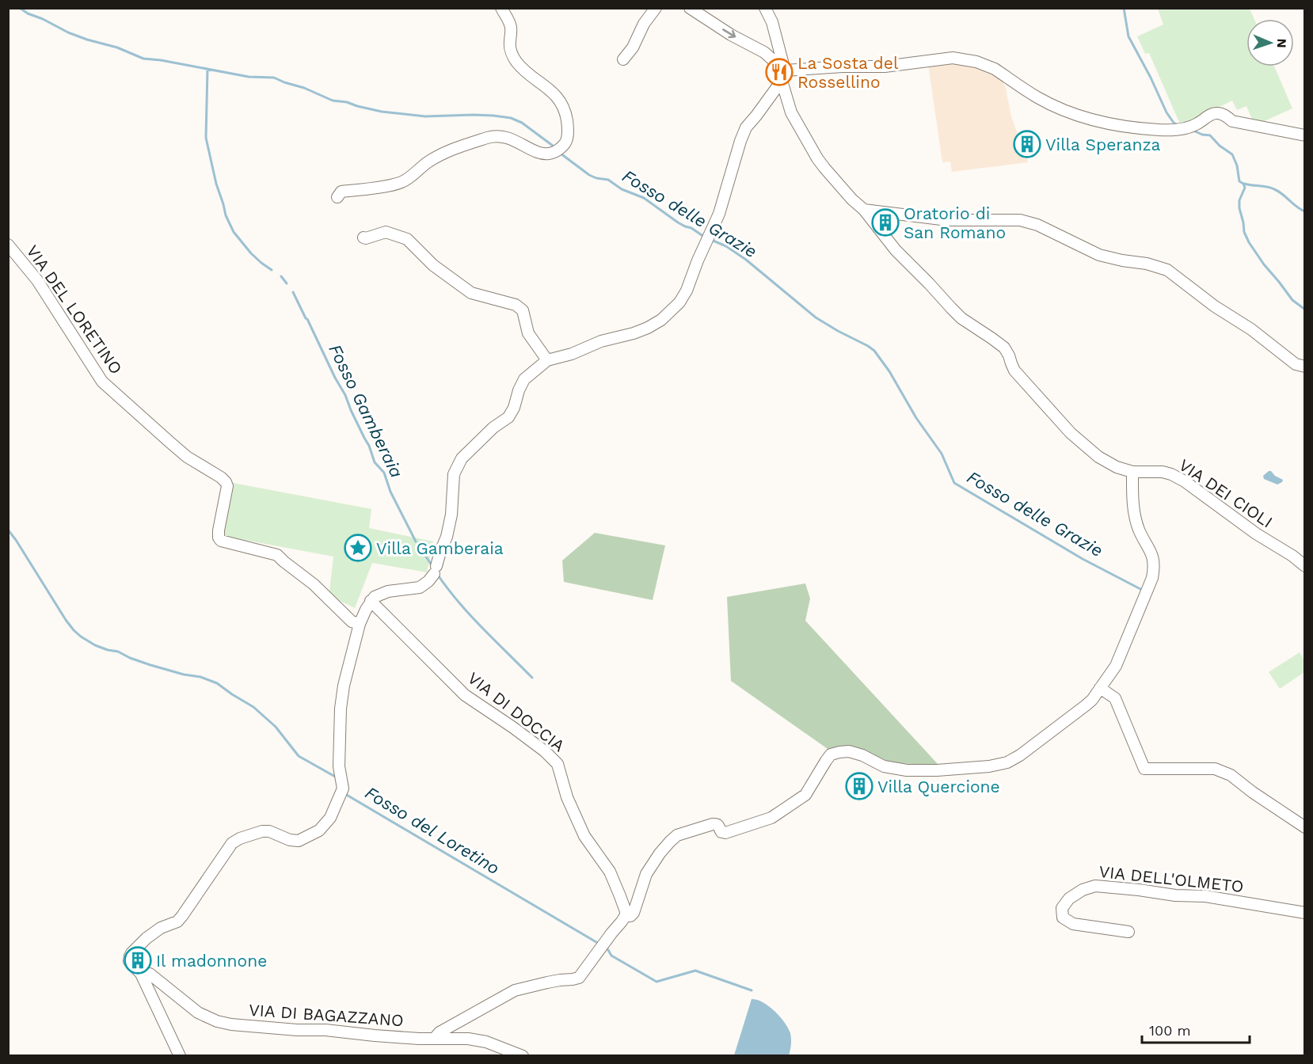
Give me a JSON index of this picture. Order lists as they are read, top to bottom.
{
  "streets": {
    "street": [
      "VIA DEL LORETINO",
      "VIA DEI CIOLI",
      "VIA DI DOCCIA",
      "VIA DELL'OLMETO",
      "VIA DI BAGAZZANO"
    ]
  },
  "water": ["Fosso delle Grazie", "Fosso Gamberaia", "Fosso del Loretino"],
  "places": {
    "restaurant": ["La Sosta del Rossellino"],
    "building": [
      "Villa Speranza",
      "Oratorio di San Romano",
      "Villa Quercione",
      "Il madonnone"
    ],
    "place": ["Villa Gamberaia"]
  },
  "scale_bar": "100 m",
  "north": "right"
}
